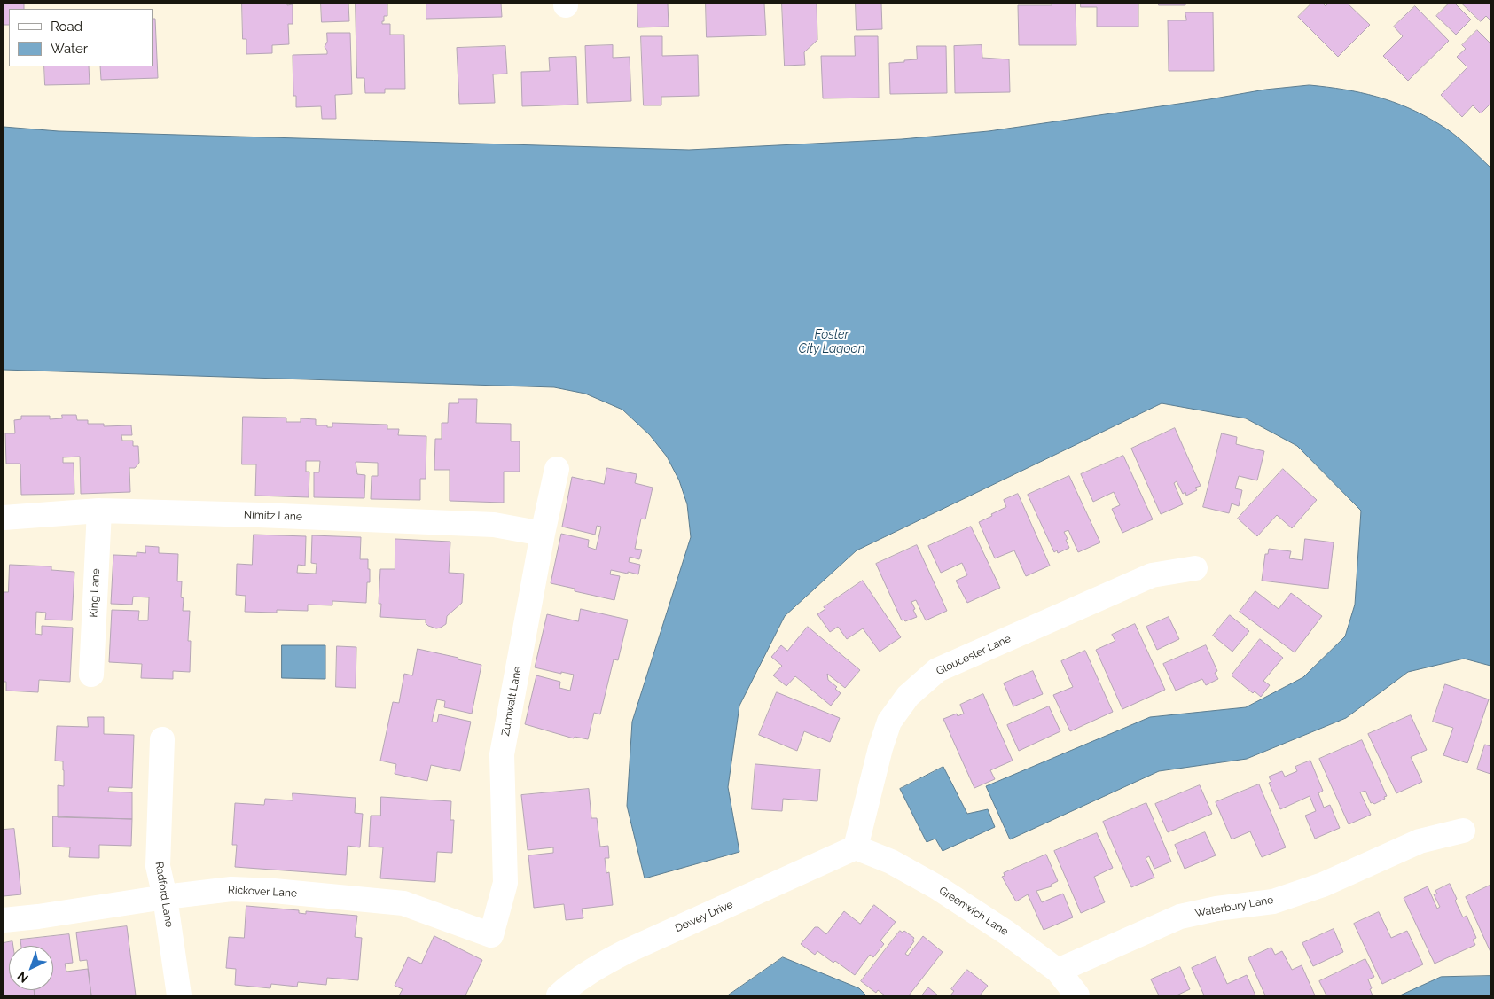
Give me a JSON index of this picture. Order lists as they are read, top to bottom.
{
  "streets": {
    "street": [
      "Nimitz Lane",
      "King Lane",
      "Gloucester Lane",
      "Zumwalt Lane",
      "Rickover Lane",
      "Radford Lane",
      "Waterbury Lane",
      "Greenwich Lane",
      "Dewey Drive"
    ]
  },
  "crossings": [
    ["Nimitz Lane", "King Lane"],
    ["Nimitz Lane", "Zumwalt Lane"],
    ["Gloucester Lane", "Greenwich Lane"],
    ["Gloucester Lane", "Dewey Drive"],
    ["Zumwalt Lane", "Rickover Lane"],
    ["Rickover Lane", "Radford Lane"],
    ["Waterbury Lane", "Greenwich Lane"],
    ["Greenwich Lane", "Dewey Drive"]
  ],
  "water": ["Foster City Lagoon"],
  "legend": ["Road", "Water"],
  "north": "bottom left"
}
